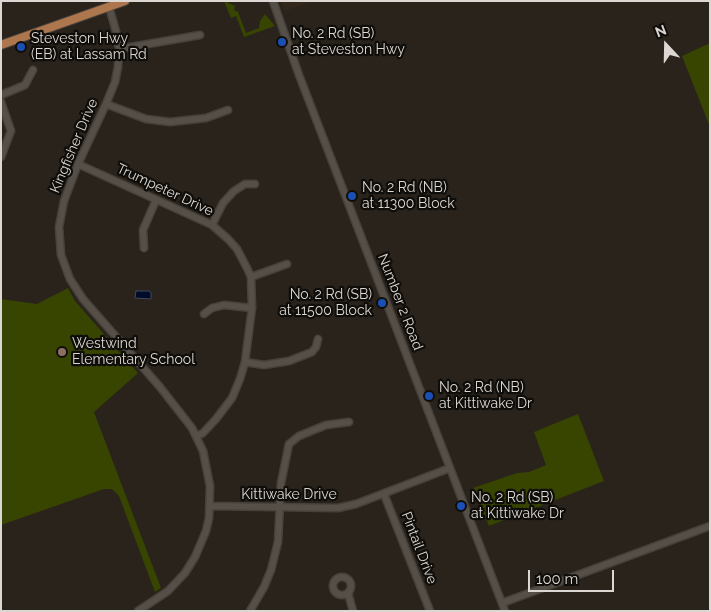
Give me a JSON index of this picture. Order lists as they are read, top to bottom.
{
  "streets": {
    "street": [
      "Kingfisher Drive",
      "Trumpeter Drive",
      "Number 2 Road",
      "Kittiwake Drive",
      "Pintail Drive"
    ]
  },
  "crossings": [
    ["Kingfisher Drive", "Trumpeter Drive"],
    ["Kingfisher Drive", "Kittiwake Drive"],
    ["Number 2 Road", "Kittiwake Drive"],
    ["Kittiwake Drive", "Pintail Drive"]
  ],
  "places": [
    "No. 2 Rd (SB) at Steveston Hwy",
    "Steveston Hwy (EB) at Lassam Rd",
    "No. 2 Rd (NB) at 11300 Block",
    "No. 2 Rd (SB) at 11500 Block",
    "Westwind Elementary School",
    "No. 2 Rd (NB) at Kittiwake Dr",
    "No. 2 Rd (SB) at Kittiwake Dr"
  ],
  "scale_bar": "100 m",
  "north": "top"
}
